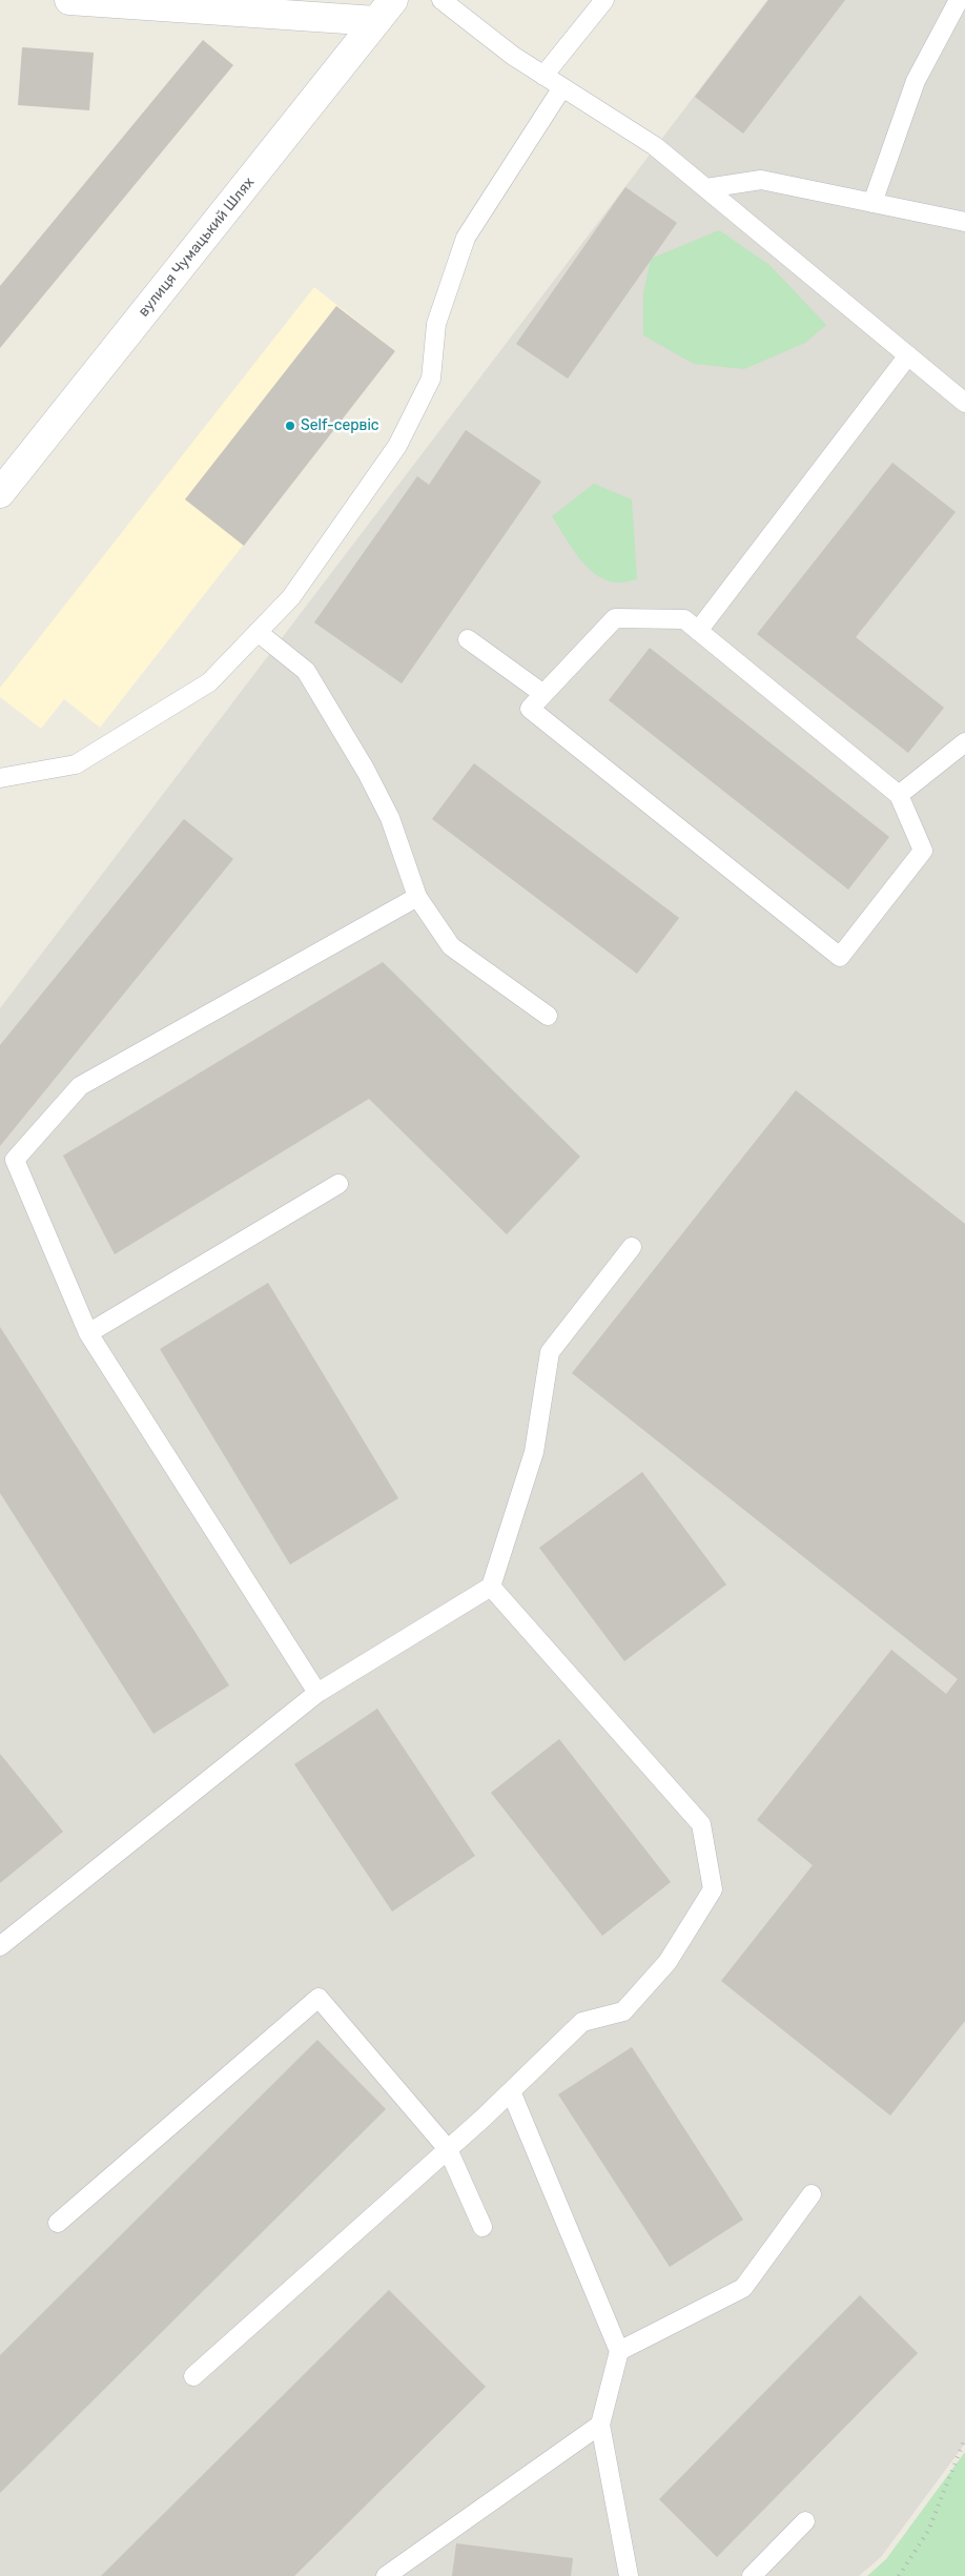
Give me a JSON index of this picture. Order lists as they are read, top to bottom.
{
  "streets": {
    "main road": ["вулиця Чумацький Шлях"]
  },
  "places": ["Self-сервіс"]
}
